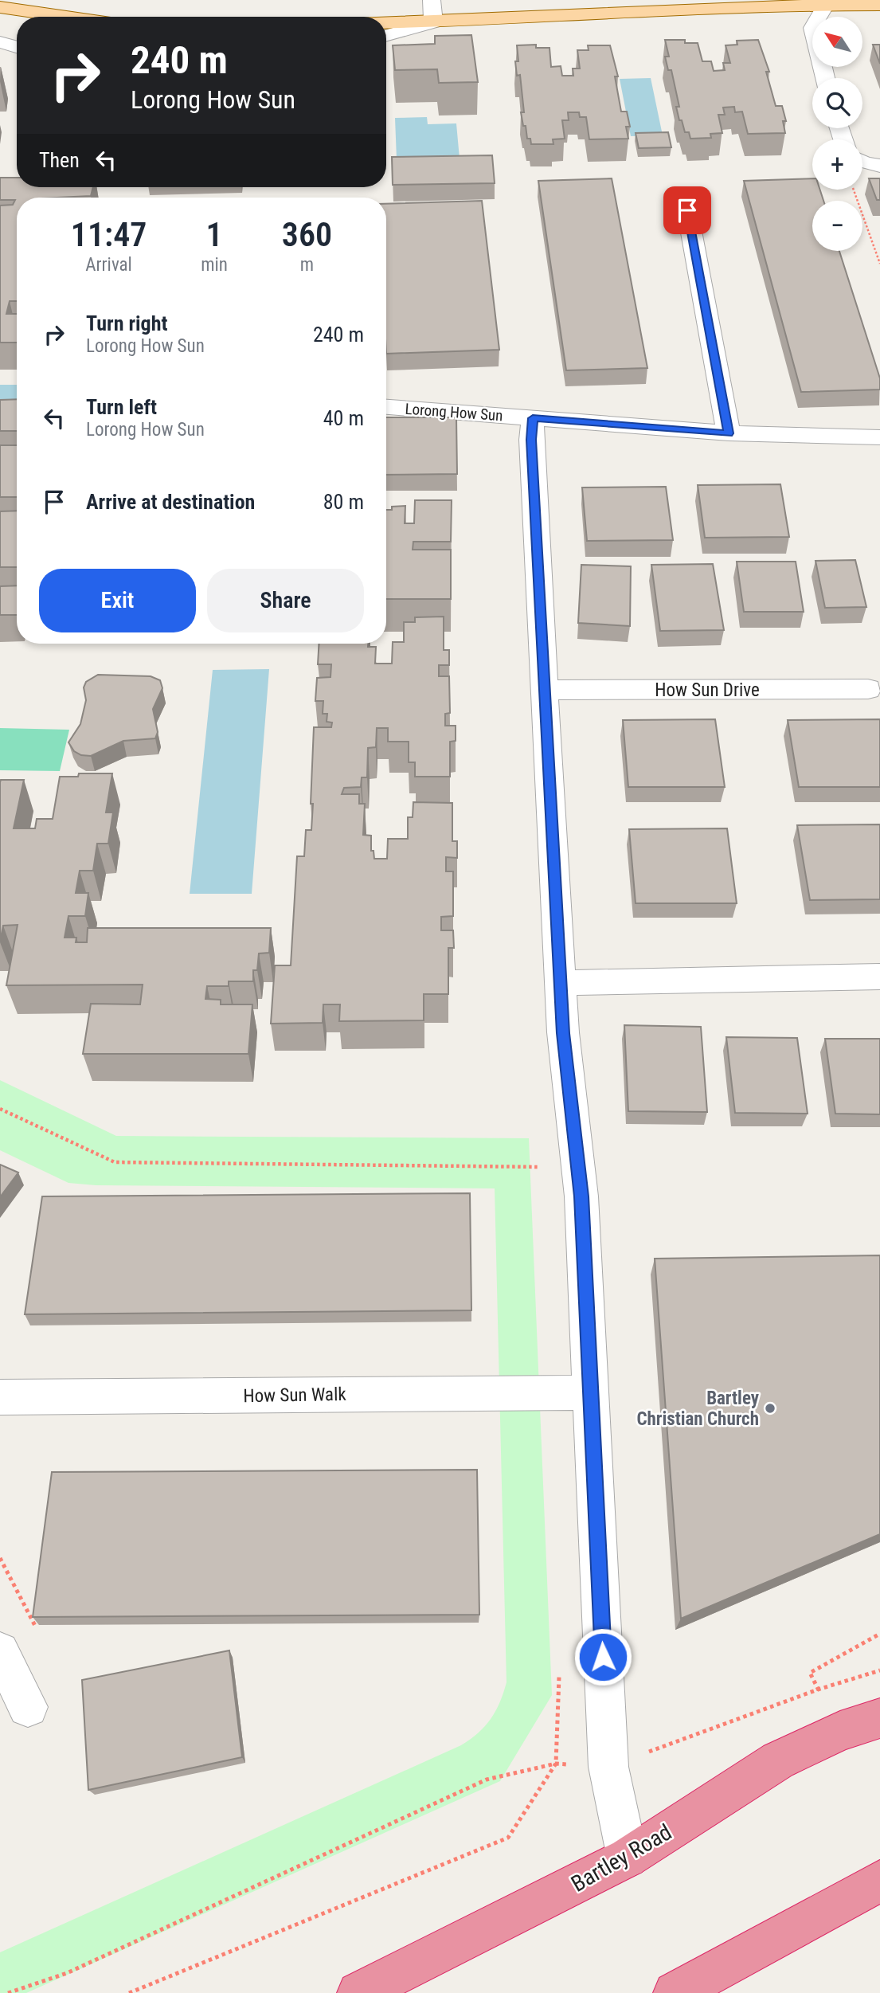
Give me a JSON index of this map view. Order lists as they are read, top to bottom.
{
  "streets": {
    "highway": ["Bartley Road"],
    "street": ["Lorong How Sun", "How Sun Drive", "How Sun Walk"]
  },
  "places": ["Bartley Christian Church"],
  "north": "top left",
  "page": {
    "map_buttons": ["+", "−"],
    "turn": ["240 m", "Lorong How Sun"],
    "then": "Then",
    "eta": [
      "11:47",
      "Arrival",
      "1",
      "min",
      "360",
      "m"
    ],
    "list": [
      {
        "name": "Turn right",
        "note": "Lorong How Sun",
        "value": "240 m"
      },
      {
        "name": "Turn left",
        "note": "Lorong How Sun",
        "value": "40 m"
      },
      {
        "name": "Arrive at destination",
        "value": "80 m"
      }
    ],
    "buttons": ["Exit", "Share"]
  }
}
